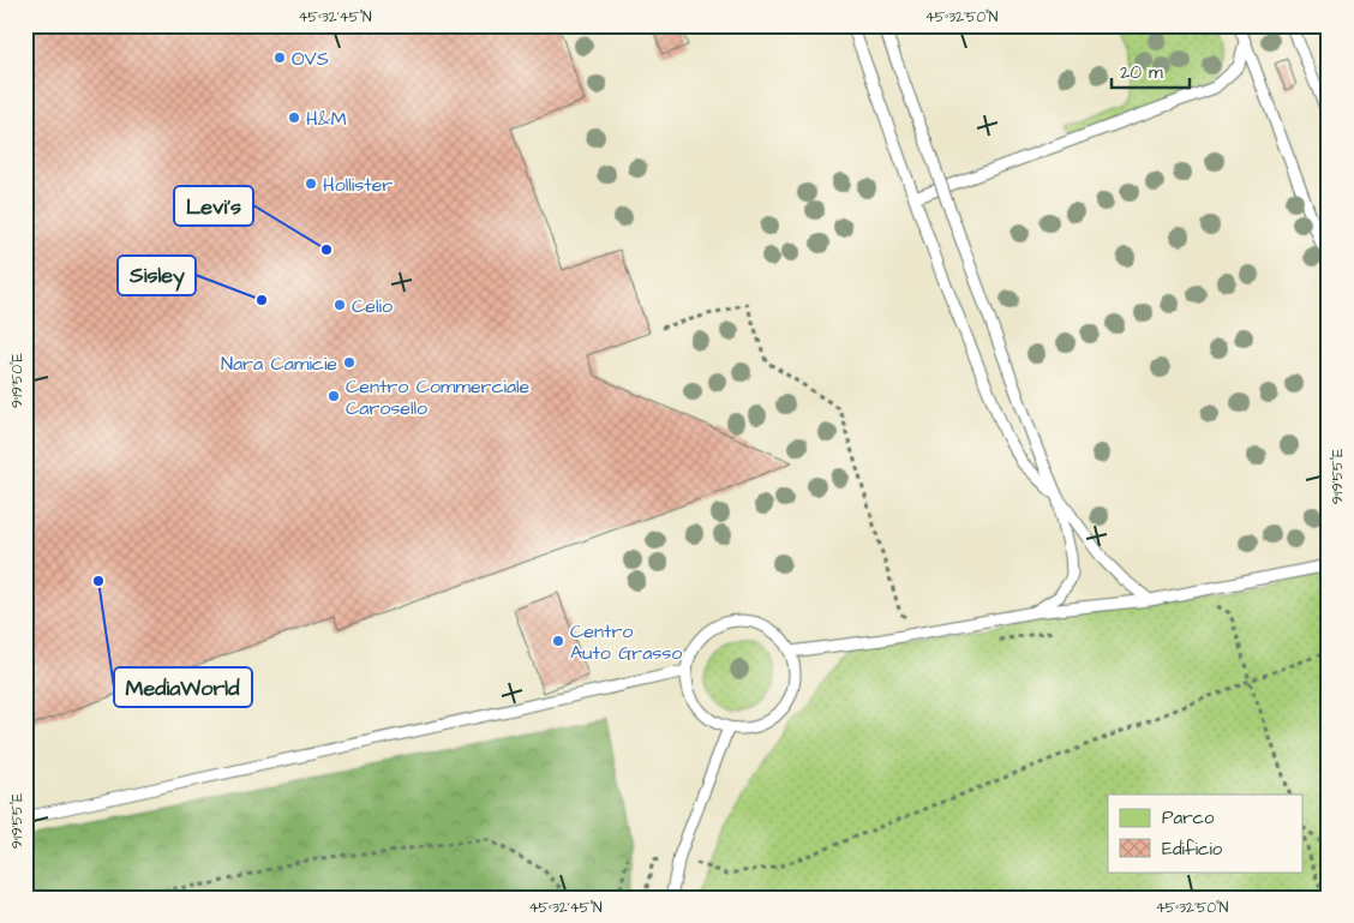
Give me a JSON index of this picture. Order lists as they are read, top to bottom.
{
  "places": [
    "OVS",
    "H&M",
    "Hollister",
    "Levi's",
    "Sisley",
    "Celio",
    "Nara Camicie",
    "Centro Commerciale Carosello",
    "MediaWorld",
    "Centro Auto Grasso"
  ],
  "legend": ["Parco", "Edificio"],
  "scale_bar": "20 m",
  "coordinates": [
    "45°32'45\"N",
    "45°32'50\"N",
    "9°19'50\"E",
    "9°19'55\"E"
  ]
}
